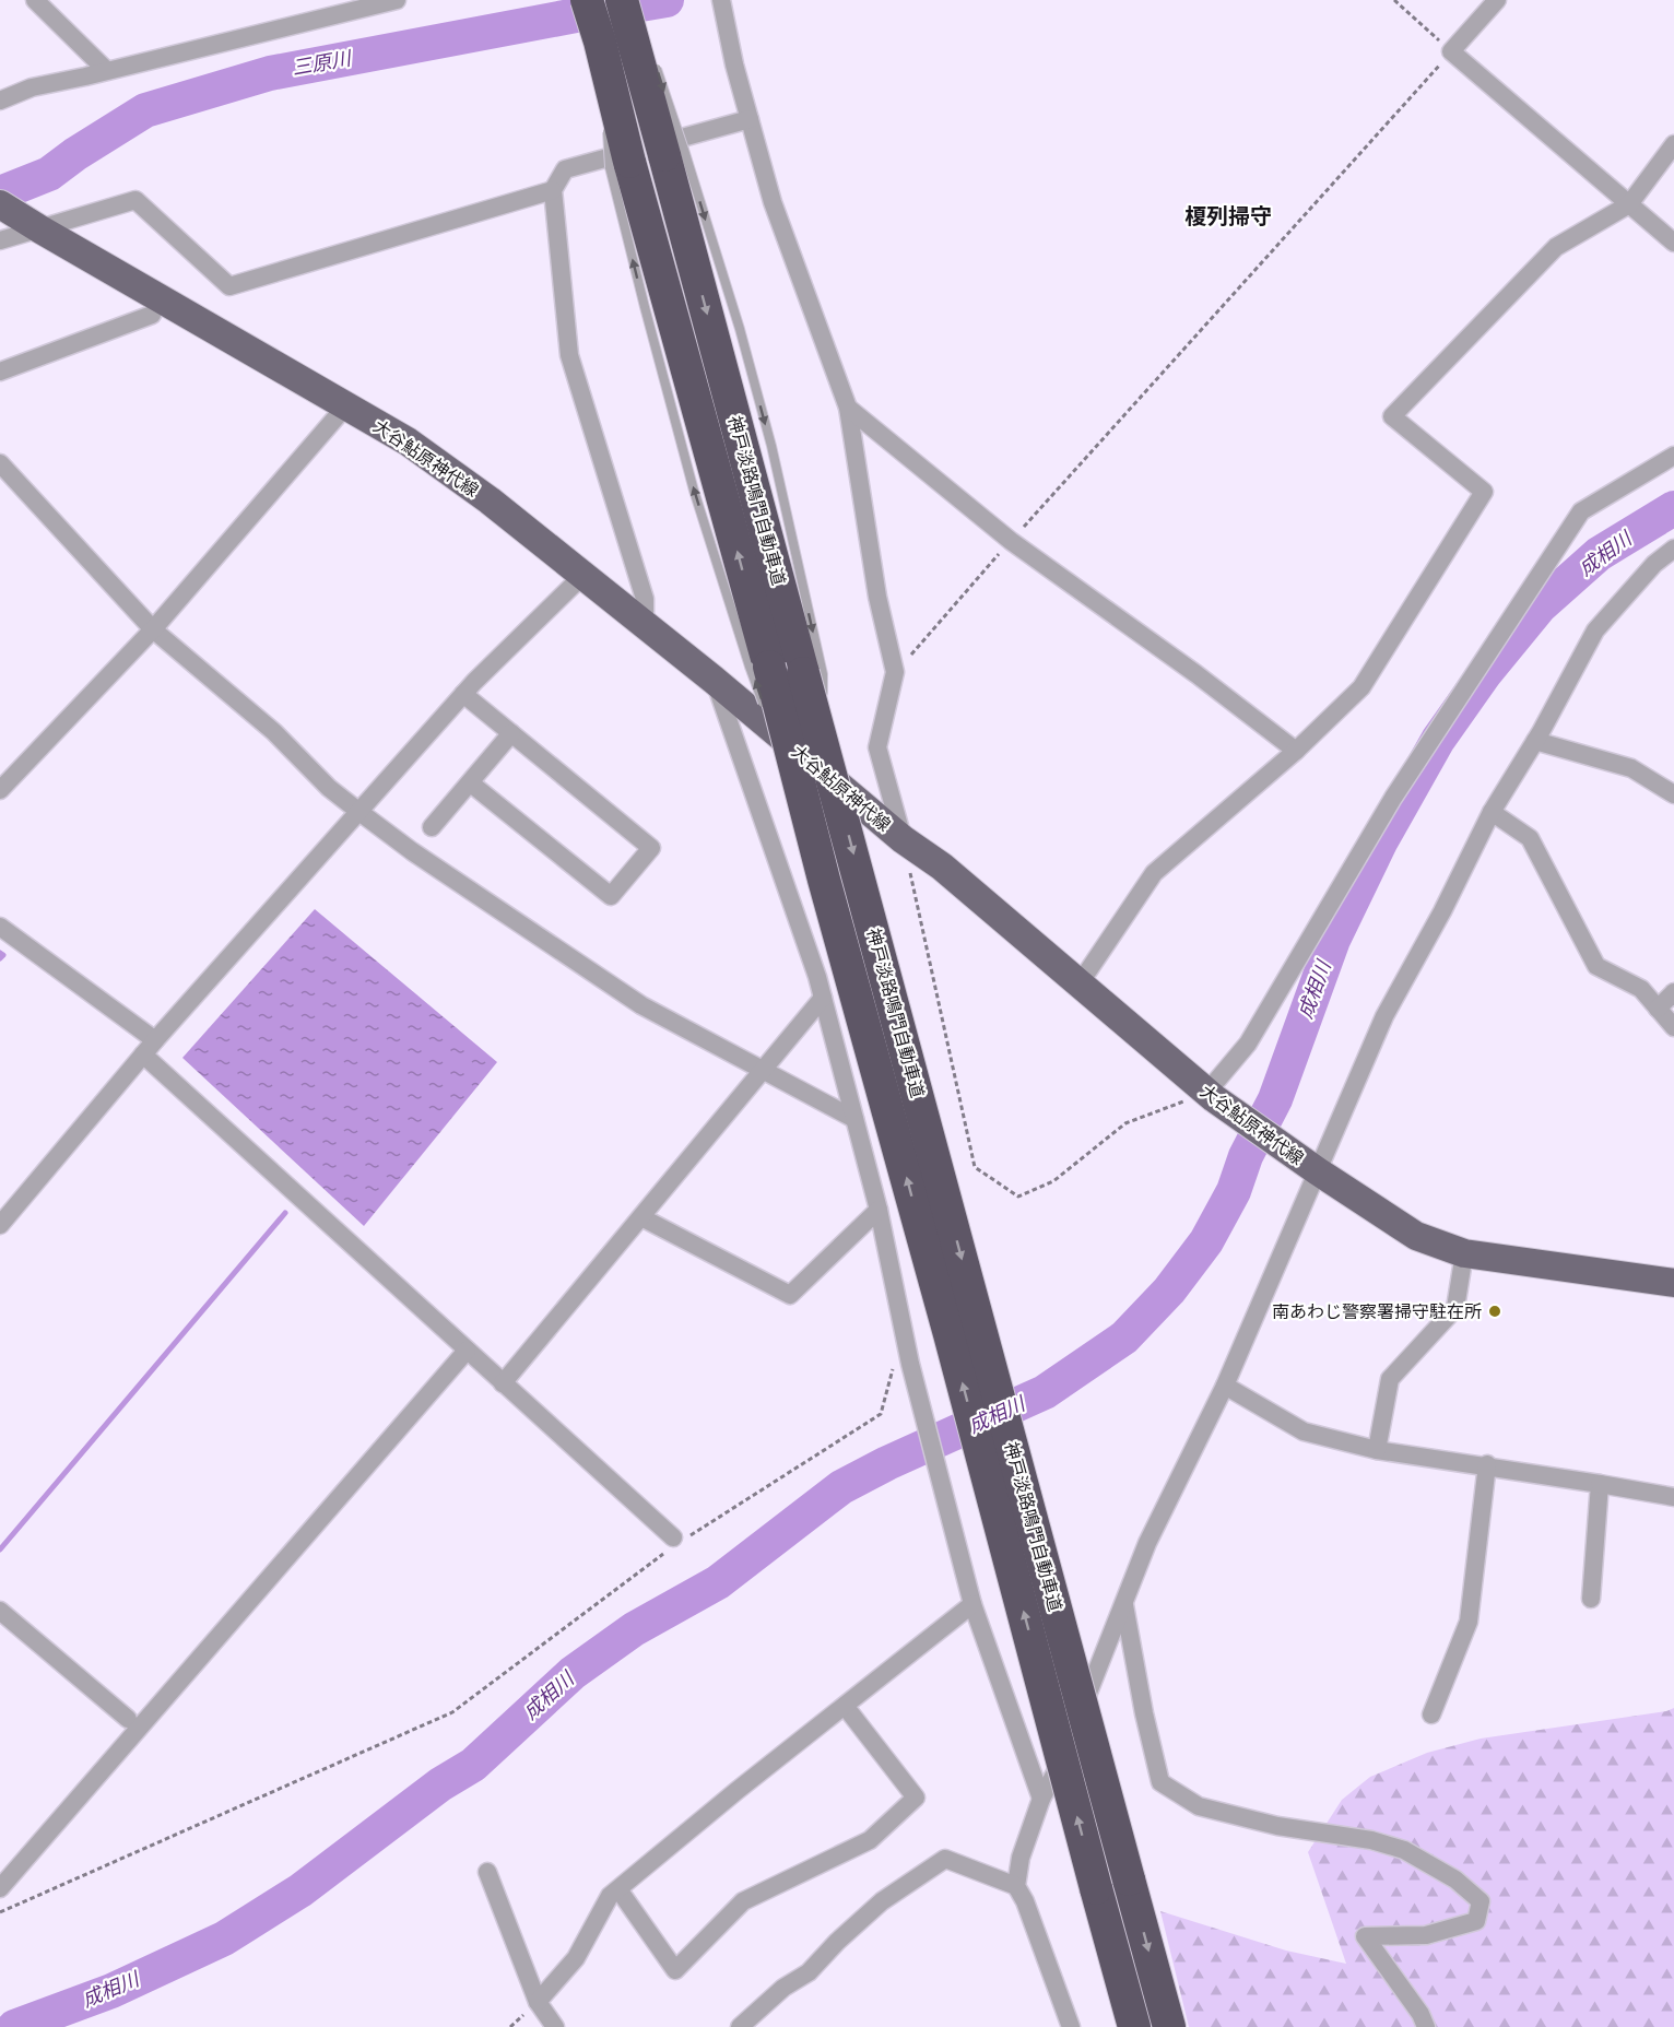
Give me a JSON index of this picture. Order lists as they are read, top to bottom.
{
  "streets": {
    "highway": ["神戸淡路鳴門自動車道"],
    "main road": ["大谷鮎原神代線"]
  },
  "districts": ["榎列掃守"],
  "water": ["三原川", "成相川"],
  "places": ["南あわじ警察署掃守駐在所"]
}
